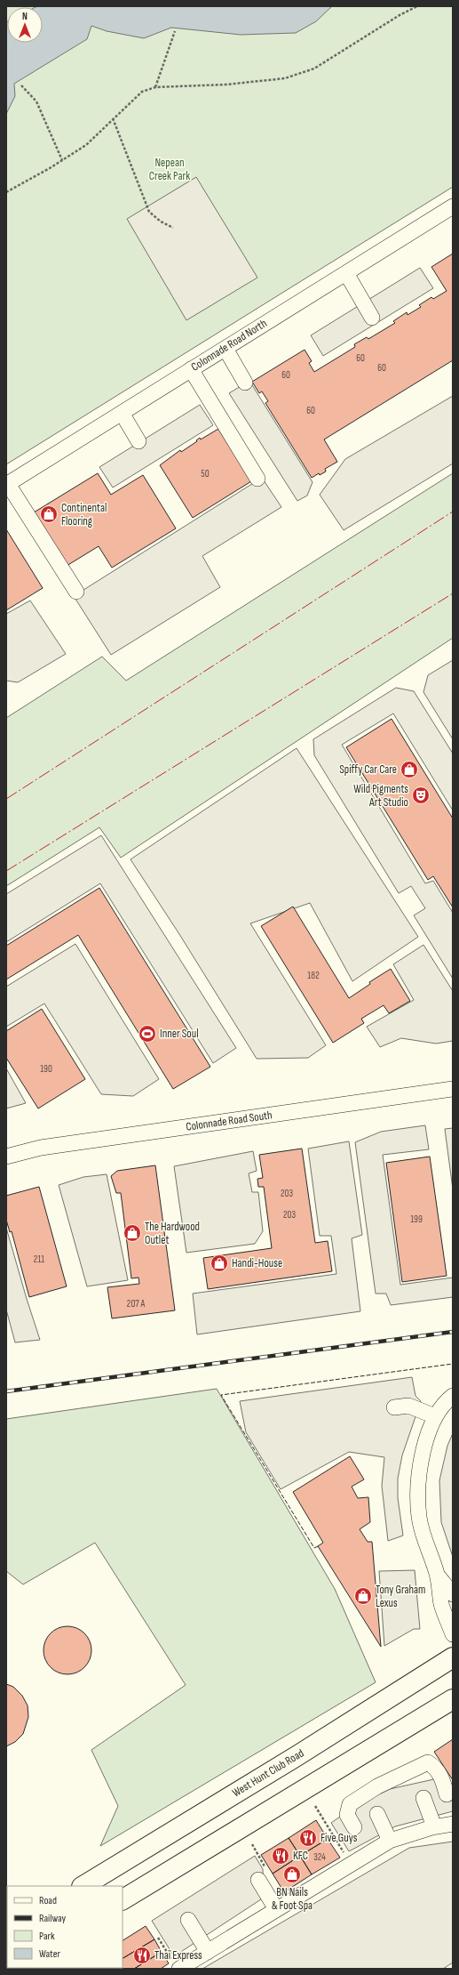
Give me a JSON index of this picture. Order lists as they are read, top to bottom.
{
  "streets": {
    "main road": ["West Hunt Club Road"],
    "street": ["Colonnade Road North", "Colonnade Road South"]
  },
  "parks": ["Nepean Creek Park"],
  "places": {
    "shop": [
      "Continental Flooring",
      "Spiffy Car Care",
      "The Hardwood Outlet",
      "Handi-House",
      "Tony Graham Lexus",
      "BN Nails & Foot Spa"
    ],
    "theatre": ["Wild Pigments Art Studio"],
    "sports": ["Inner Soul"],
    "restaurant": ["Five Guys", "KFC", "Thaï Express"]
  },
  "house_numbers": [
    "60",
    "60",
    "60",
    "60",
    "50",
    "182",
    "190",
    "203",
    "203",
    "199",
    "211",
    "207 A",
    "324"
  ],
  "legend": [
    "Road",
    "Railway",
    "Park",
    "Water"
  ],
  "north": "top"
}
